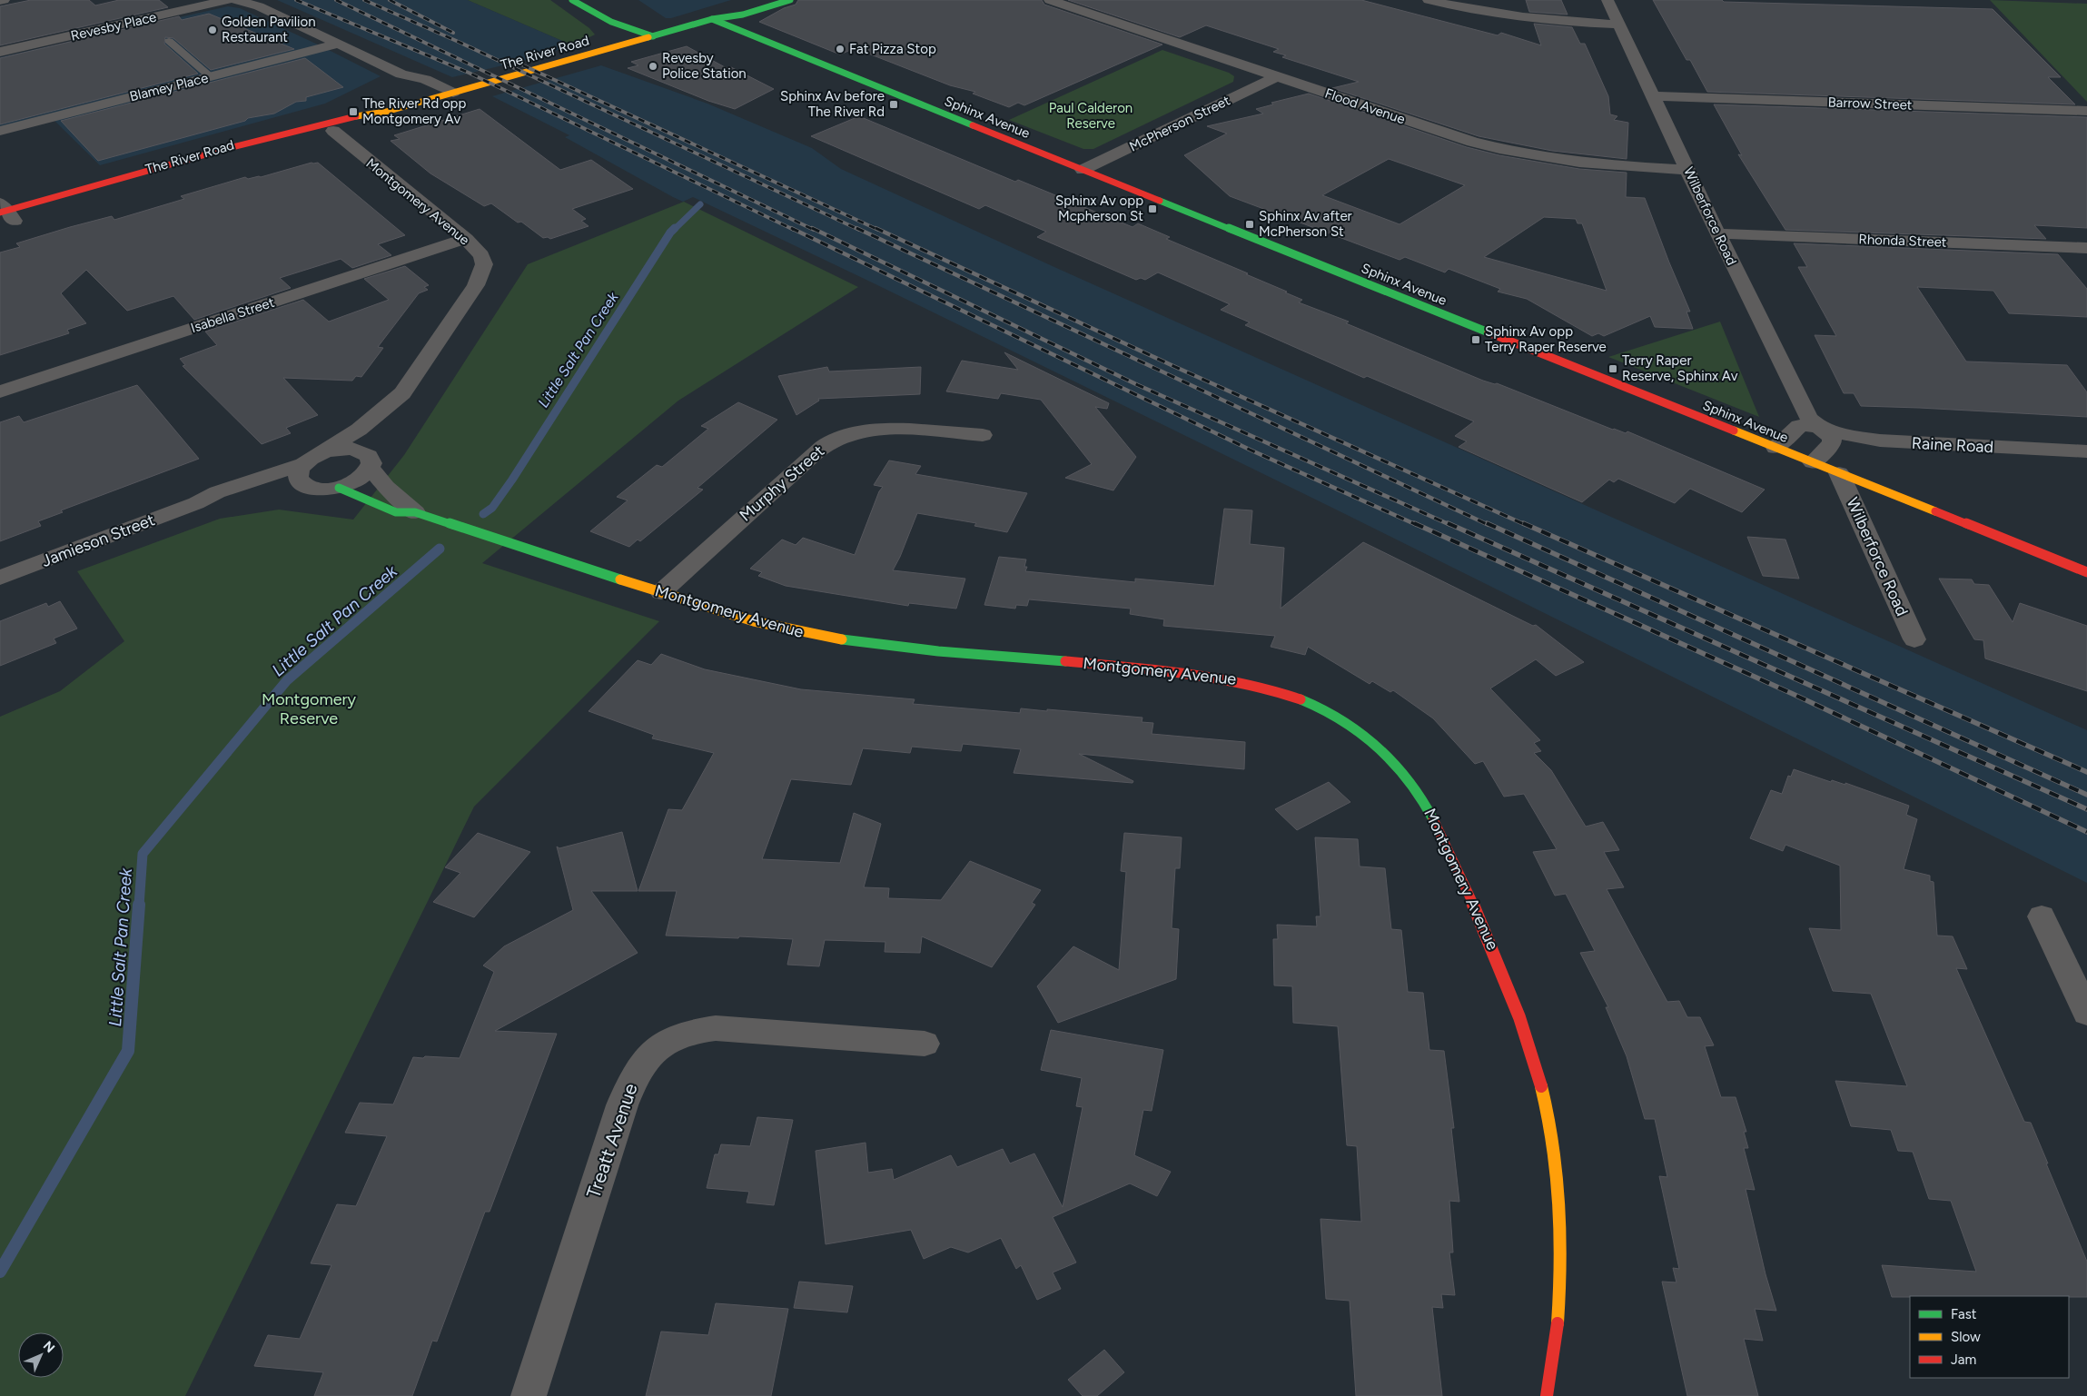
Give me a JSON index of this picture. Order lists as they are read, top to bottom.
{
  "streets": {
    "street": [
      "Revesby Place",
      "The River Road",
      "Blamey Place",
      "Barrow Street",
      "Flood Avenue",
      "Sphinx Avenue",
      "McPherson Street",
      "Montgomery Avenue",
      "Wilberforce Road",
      "Rhonda Street",
      "Isabella Street",
      "Raine Road",
      "Murphy Street",
      "Jamieson Street",
      "Treatt Avenue"
    ]
  },
  "crossings": [
    ["The River Road", "Sphinx Avenue"],
    ["The River Road", "Montgomery Avenue"],
    ["Barrow Street", "Wilberforce Road"],
    ["Flood Avenue", "McPherson Street"],
    ["Flood Avenue", "Wilberforce Road"],
    ["Sphinx Avenue", "McPherson Street"],
    ["Sphinx Avenue", "Wilberforce Road"],
    ["Montgomery Avenue", "Isabella Street"],
    ["Montgomery Avenue", "Murphy Street"],
    ["Montgomery Avenue", "Jamieson Street"],
    ["Wilberforce Road", "Rhonda Street"],
    ["Wilberforce Road", "Raine Road"]
  ],
  "water": ["Little Salt Pan Creek"],
  "parks": ["Paul Calderon Reserve", "Montgomery Reserve"],
  "places": {
    "other": ["Golden Pavilion Restaurant", "Fat Pizza Stop", "Revesby Police Station"],
    "transit": [
      "Sphinx Av before The River Rd",
      "The River Rd opp Montgomery Av",
      "Sphinx Av opp Mcpherson St",
      "Sphinx Av after McPherson St",
      "Sphinx Av opp Terry Raper Reserve",
      "Terry Raper Reserve, Sphinx Av"
    ]
  },
  "legend": ["Fast", "Slow", "Jam"],
  "north": "top right"
}
